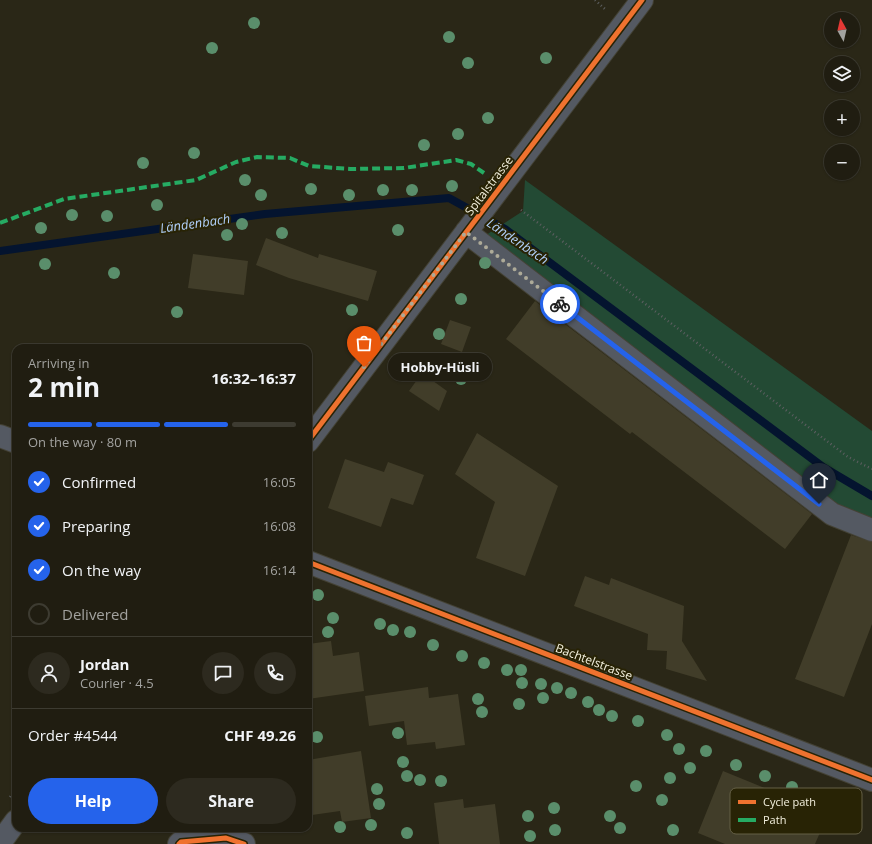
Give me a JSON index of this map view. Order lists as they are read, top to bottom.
{
  "streets": {
    "street": ["Spitalstrasse", "Bachtelstrasse"]
  },
  "water": ["Ländenbach"],
  "places": ["Hobby-Hüsli"],
  "legend": ["Cycle path", "Path"],
  "north": "top",
  "page": {
    "map_buttons": ["+", "−"],
    "heading": ["2 min", "Arriving in", "16:32–16:37"],
    "panel": [
      "Jordan",
      "Courier · 4.5",
      "Order #4544",
      "CHF 49.26"
    ],
    "bubble": "Hobby-Hüsli",
    "bar": "On the way · 80 m",
    "list": [
      ["Confirmed", "16:05"],
      ["Preparing", "16:08"],
      ["On the way", "16:14"],
      "Delivered"
    ],
    "buttons": ["Help", "Share"]
  }
}
